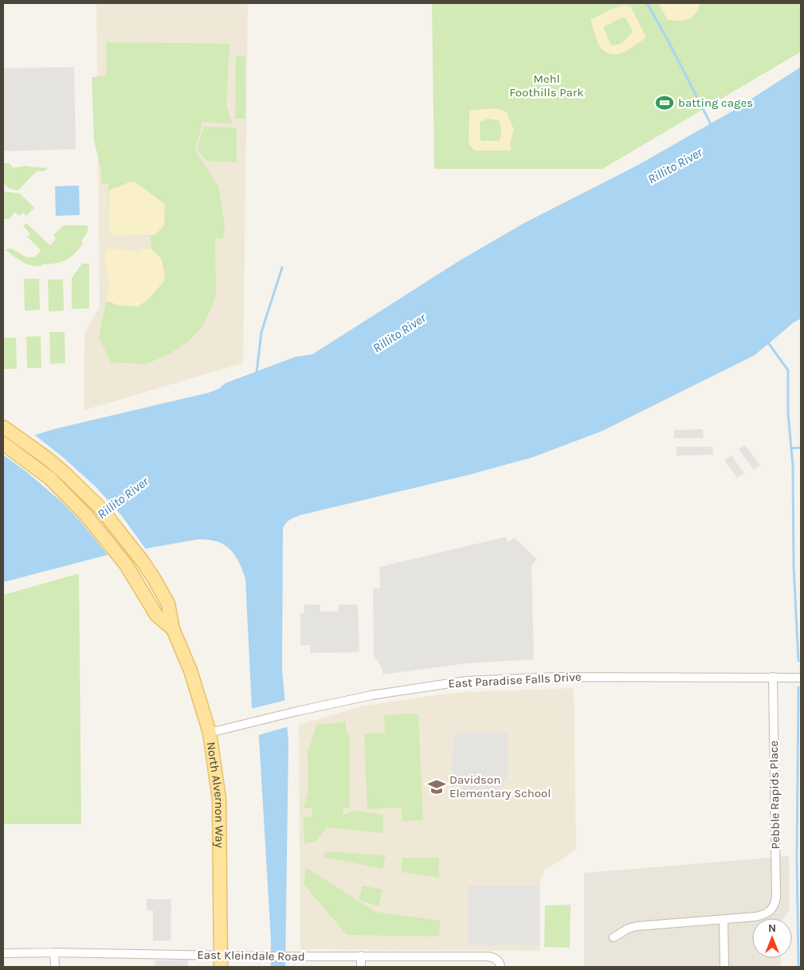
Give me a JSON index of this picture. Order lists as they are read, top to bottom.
{
  "streets": {
    "main road": ["North Alvernon Way"],
    "street": ["East Paradise Falls Drive", "Pebble Rapids Place", "East Kleindale Road"]
  },
  "crossings": [
    ["East Paradise Falls Drive", "North Alvernon Way"],
    ["East Paradise Falls Drive", "Pebble Rapids Place"],
    ["North Alvernon Way", "East Kleindale Road"]
  ],
  "water": ["Rillito River"],
  "parks": ["Mehl Foothills Park"],
  "places": {
    "sports": ["batting cages"],
    "school or university": ["Davidson Elementary School"]
  },
  "north": "top"
}
